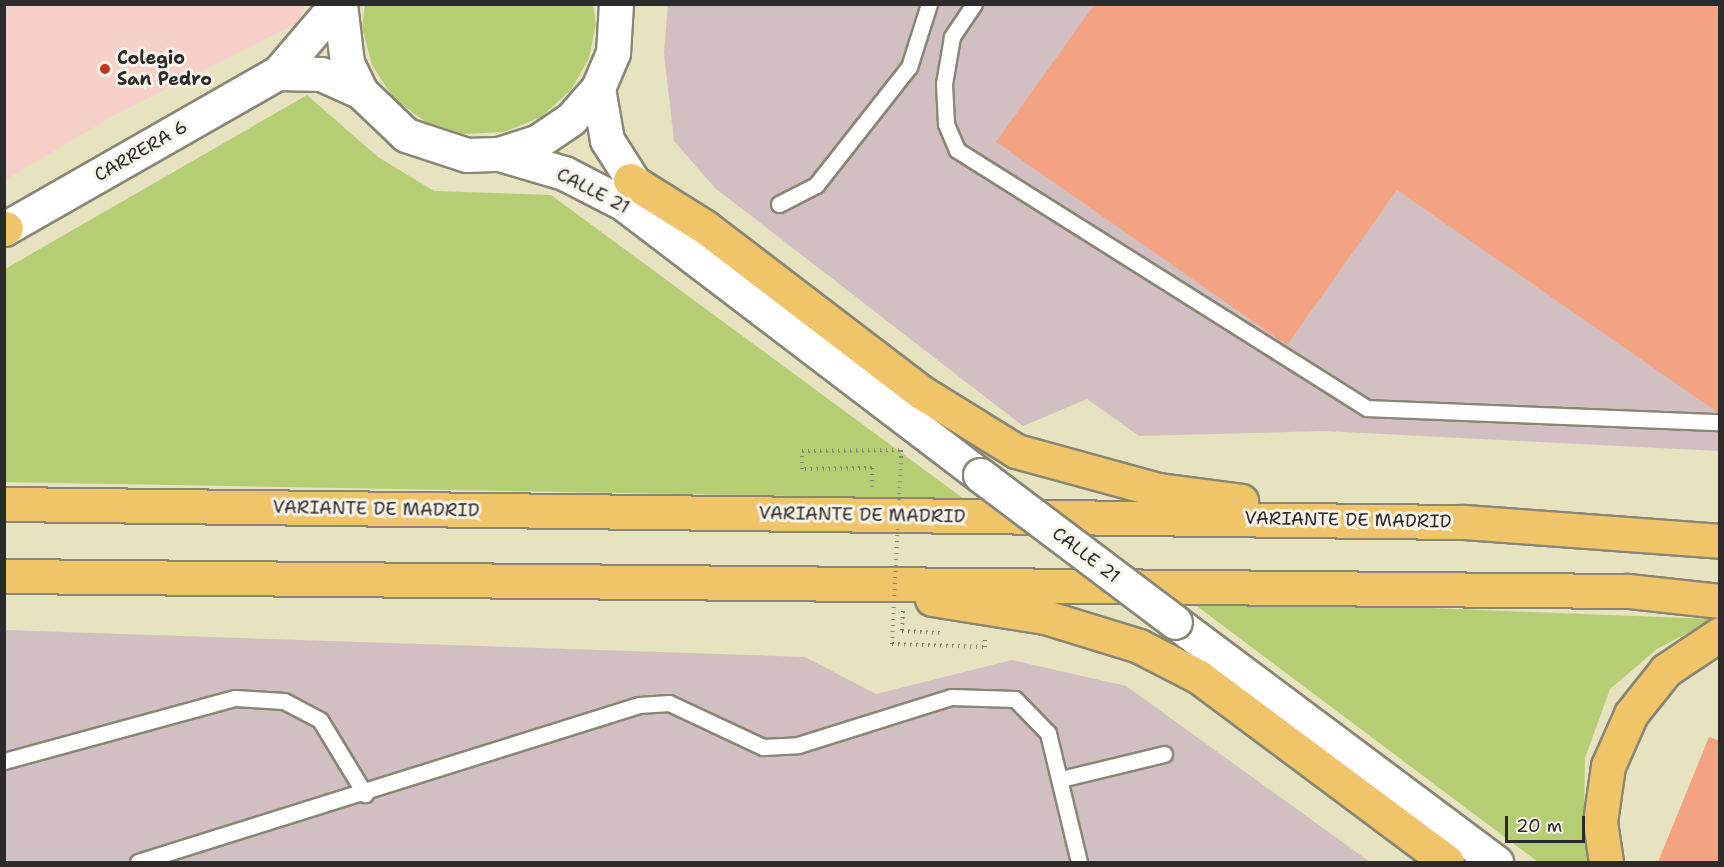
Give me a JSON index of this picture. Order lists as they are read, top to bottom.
{
  "streets": {
    "main road": ["VARIANTE DE MADRID"],
    "street": ["CARRERA 6", "CALLE 21"]
  },
  "places": ["Colegio San Pedro"],
  "scale_bar": "20 m"
}
